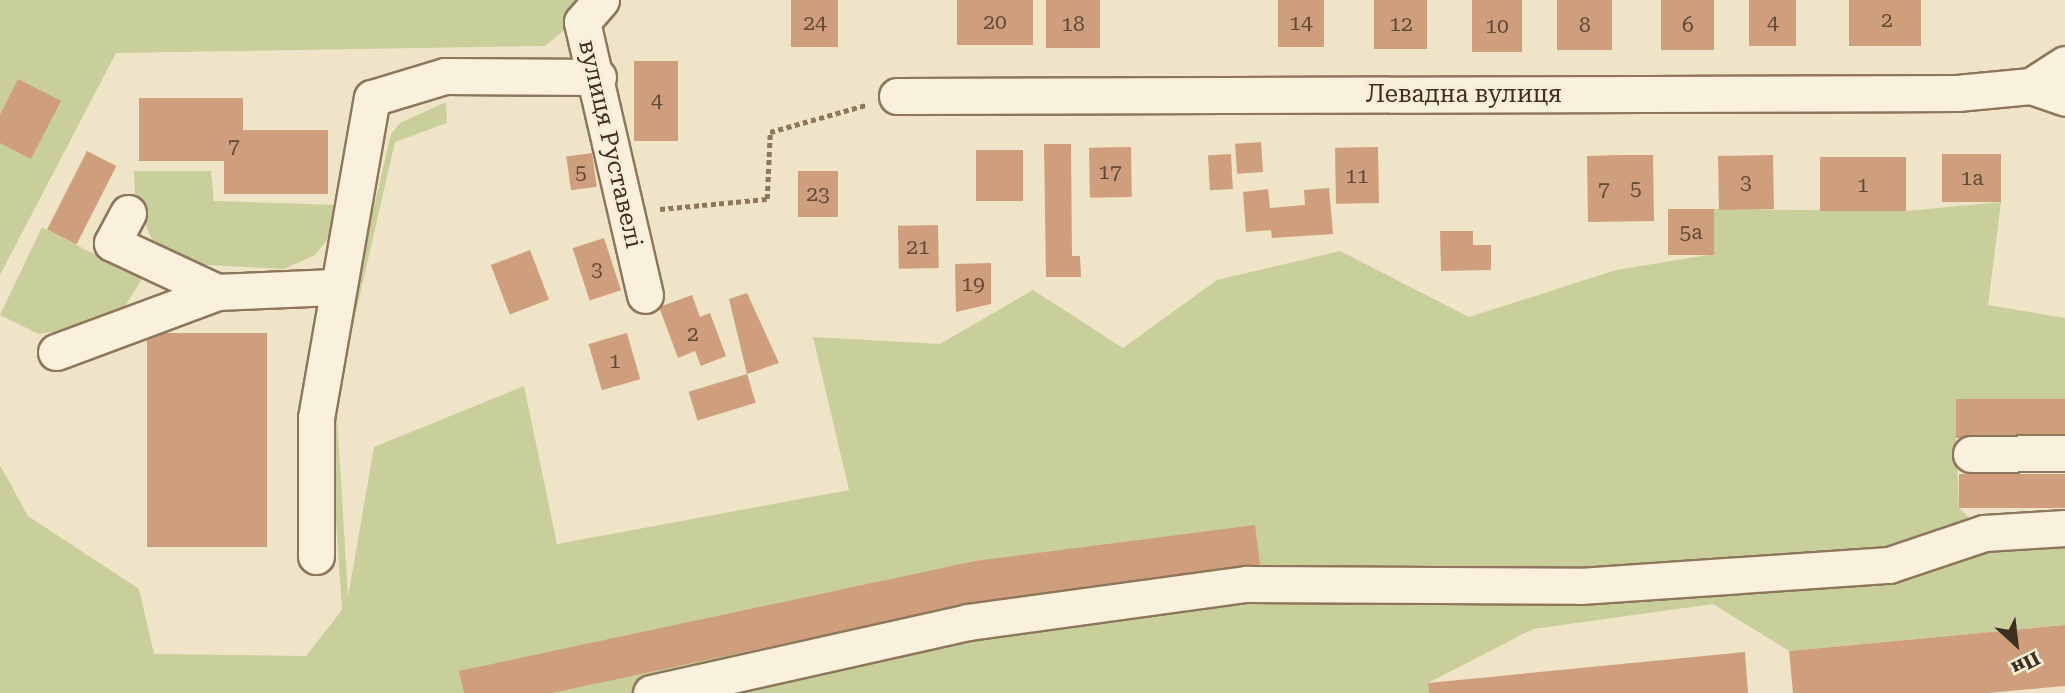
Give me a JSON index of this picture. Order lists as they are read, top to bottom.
{
  "streets": {
    "street": ["Левадна вулиця", "вулиця Руставелі"]
  },
  "house_numbers": [
    "2",
    "20",
    "24",
    "14",
    "4",
    "18",
    "12",
    "8",
    "6",
    "10",
    "4",
    "7",
    "5",
    "17",
    "11",
    "1а",
    "3",
    "1",
    "5",
    "7",
    "23",
    "5а",
    "21",
    "3",
    "19",
    "2",
    "1"
  ],
  "north": "bottom right"
}
